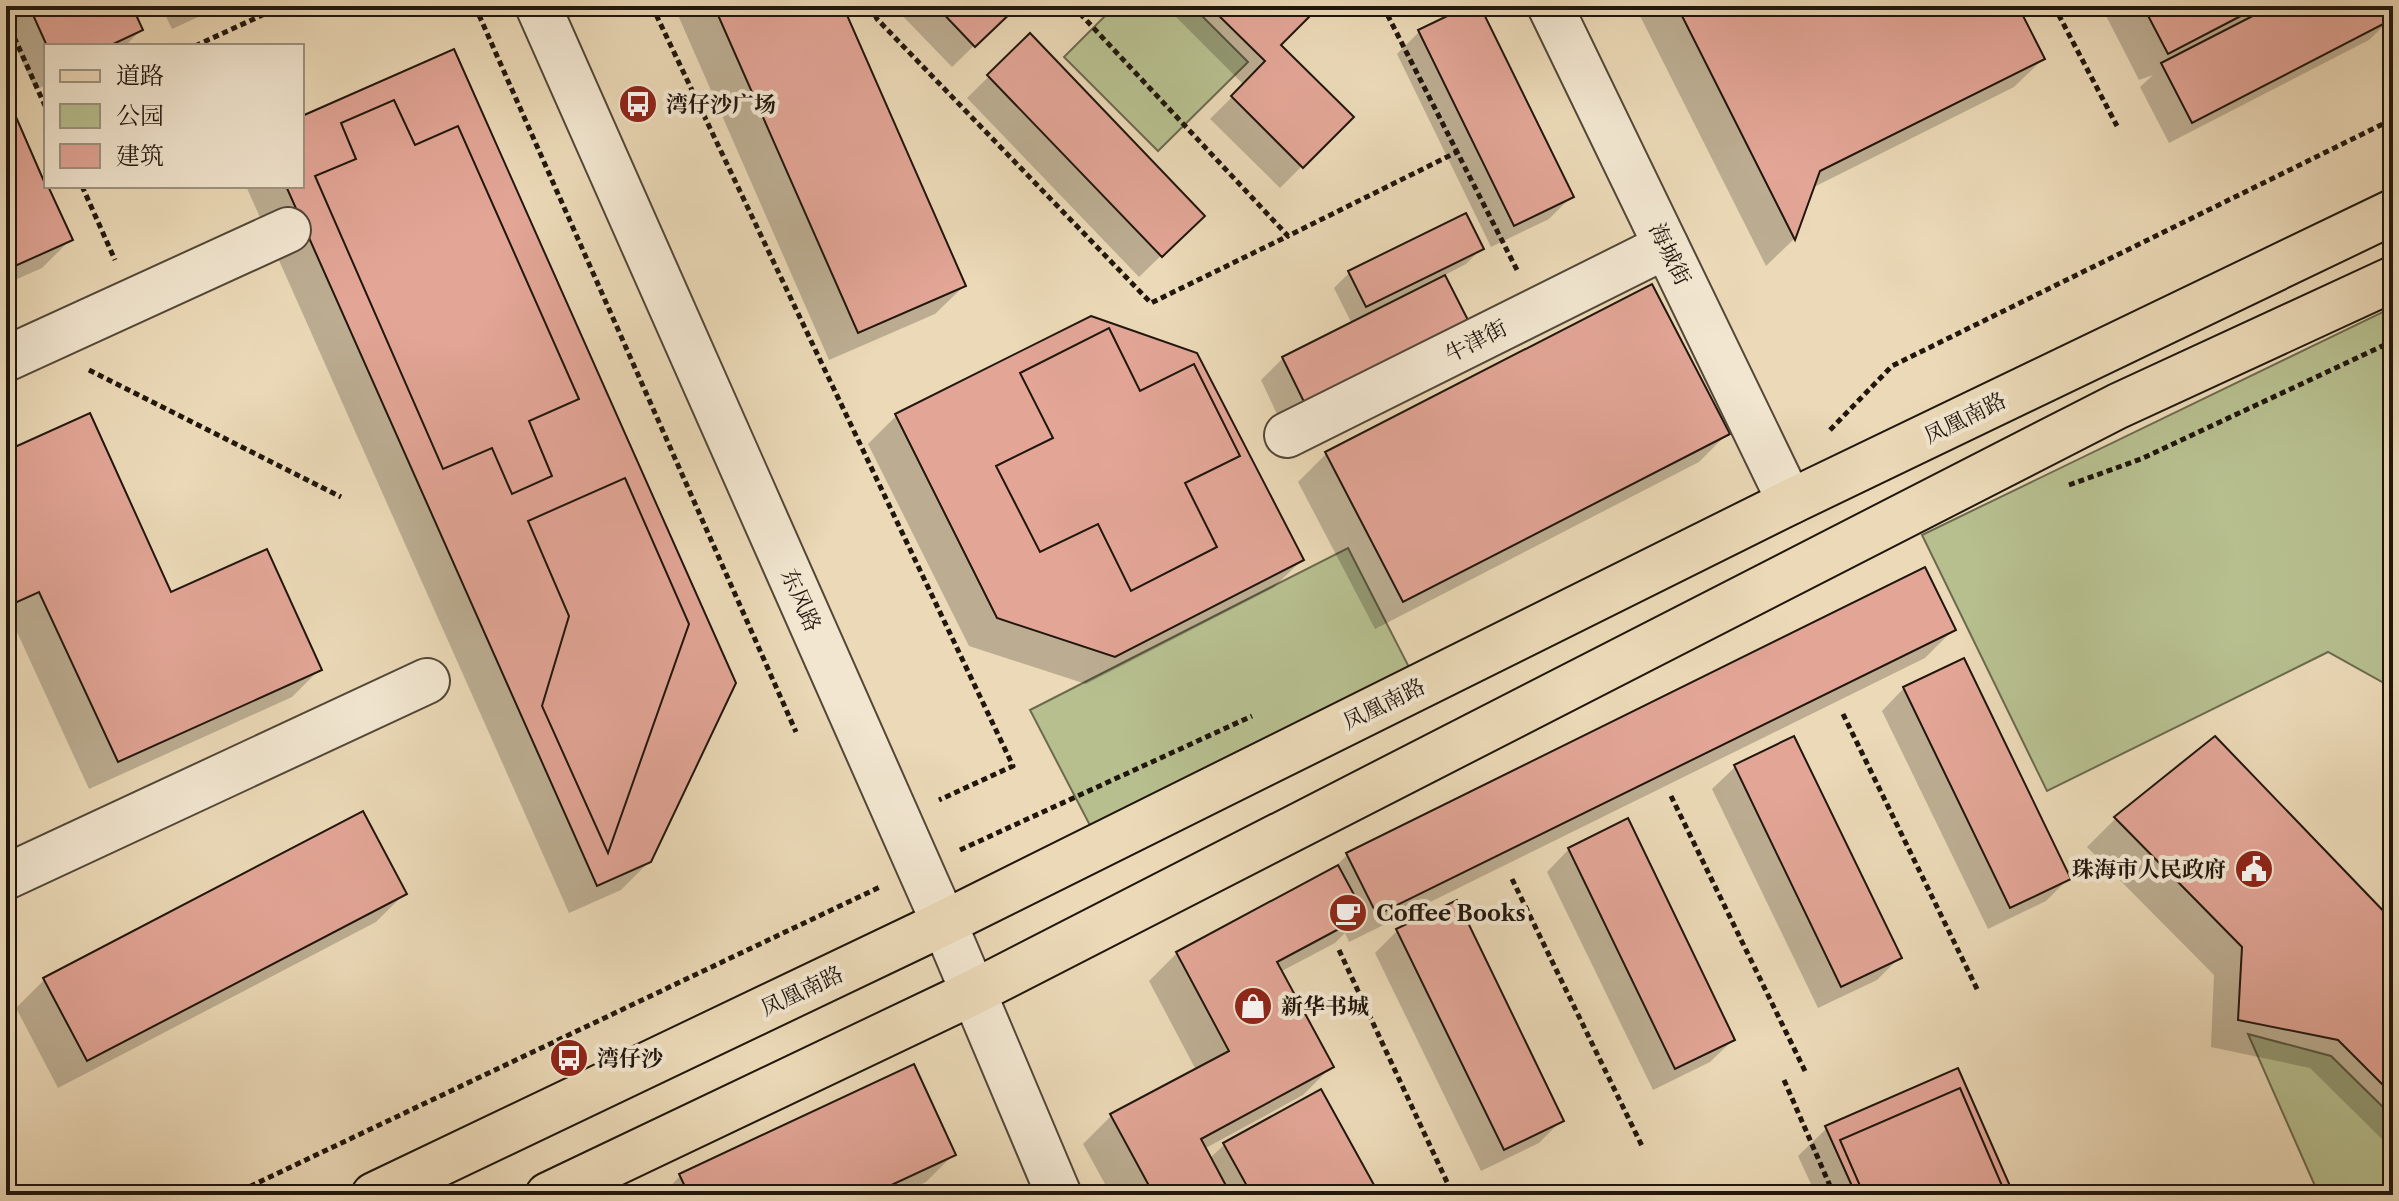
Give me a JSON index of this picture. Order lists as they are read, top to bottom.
{
  "streets": {
    "main road": ["凤凰南路"],
    "street": ["海城街", "牛津街", "东风路"]
  },
  "crossings": [
    ["海城街", "牛津街"],
    ["海城街", "凤凰南路"],
    ["凤凰南路", "东风路"]
  ],
  "places": {
    "bus stop": ["湾仔沙广场", "湾仔沙"],
    "public building": ["珠海市人民政府"],
    "cafe": ["Coffee Books"],
    "shop": ["新华书城"]
  },
  "legend": ["道路", "公园", "建筑"]
}
